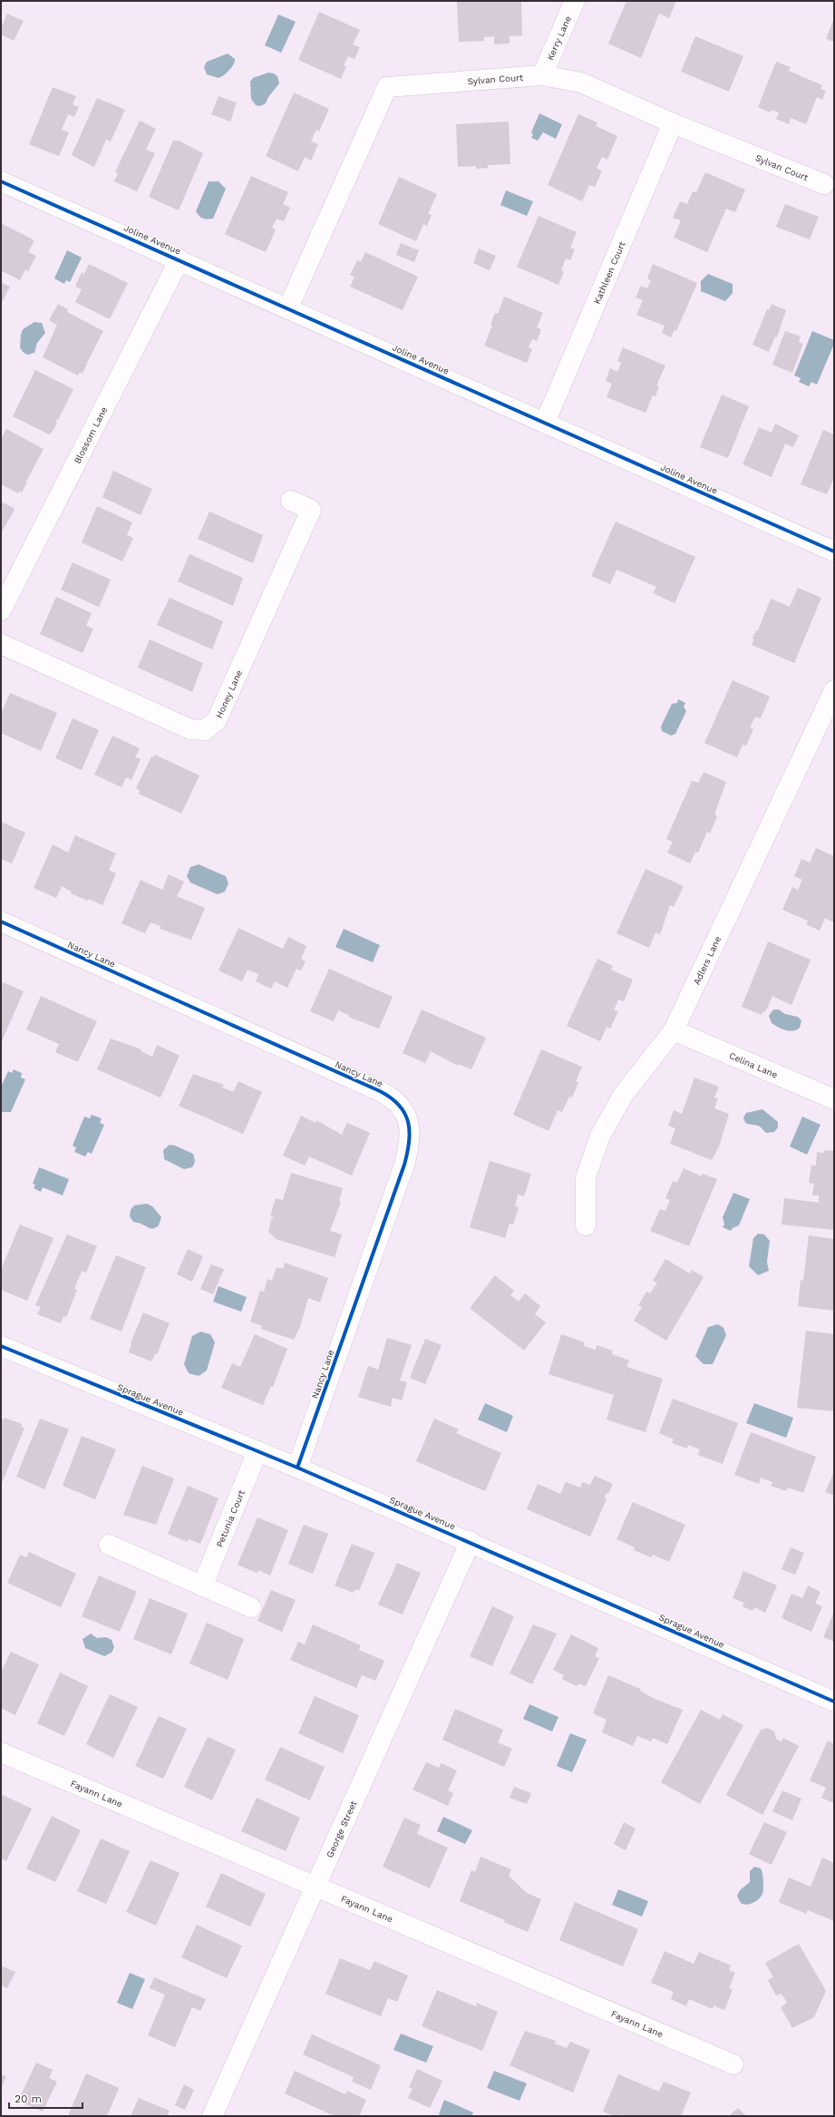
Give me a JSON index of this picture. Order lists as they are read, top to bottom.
{
  "streets": {
    "street": [
      "Kerry Lane",
      "Sylvan Court",
      "Joline Avenue",
      "Kathleen Court",
      "Blossom Lane",
      "Honey Lane",
      "Nancy Lane",
      "Adlers Lane",
      "Celina Lane",
      "Sprague Avenue",
      "Petunia Court",
      "Fayann Lane",
      "George Street"
    ]
  },
  "crossings": [
    ["Kerry Lane", "Sylvan Court"],
    ["Sylvan Court", "Joline Avenue"],
    ["Sylvan Court", "Kathleen Court"],
    ["Joline Avenue", "Kathleen Court"],
    ["Joline Avenue", "Blossom Lane"],
    ["Nancy Lane", "Sprague Avenue"],
    ["Adlers Lane", "Celina Lane"],
    ["Sprague Avenue", "Petunia Court"],
    ["Sprague Avenue", "George Street"],
    ["Fayann Lane", "George Street"]
  ],
  "scale_bar": "20 m"
}
